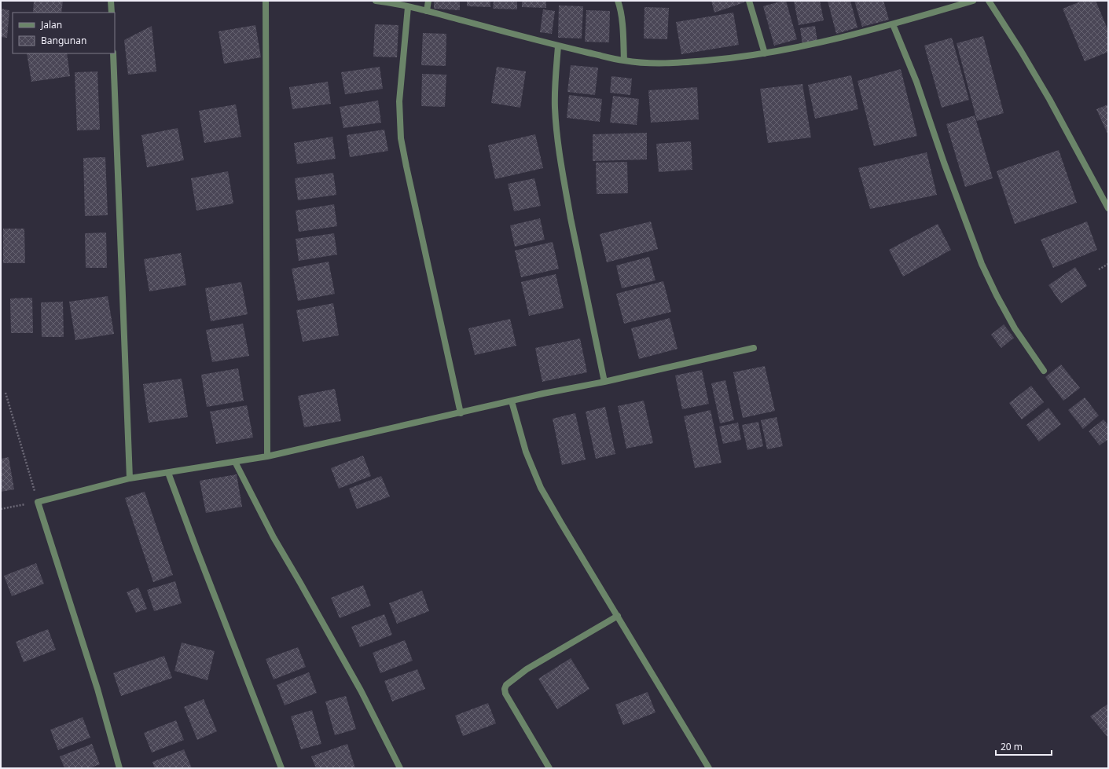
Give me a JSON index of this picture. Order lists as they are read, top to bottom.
{
  "legend": ["Jalan", "Bangunan"],
  "scale_bar": "20 m"
}
